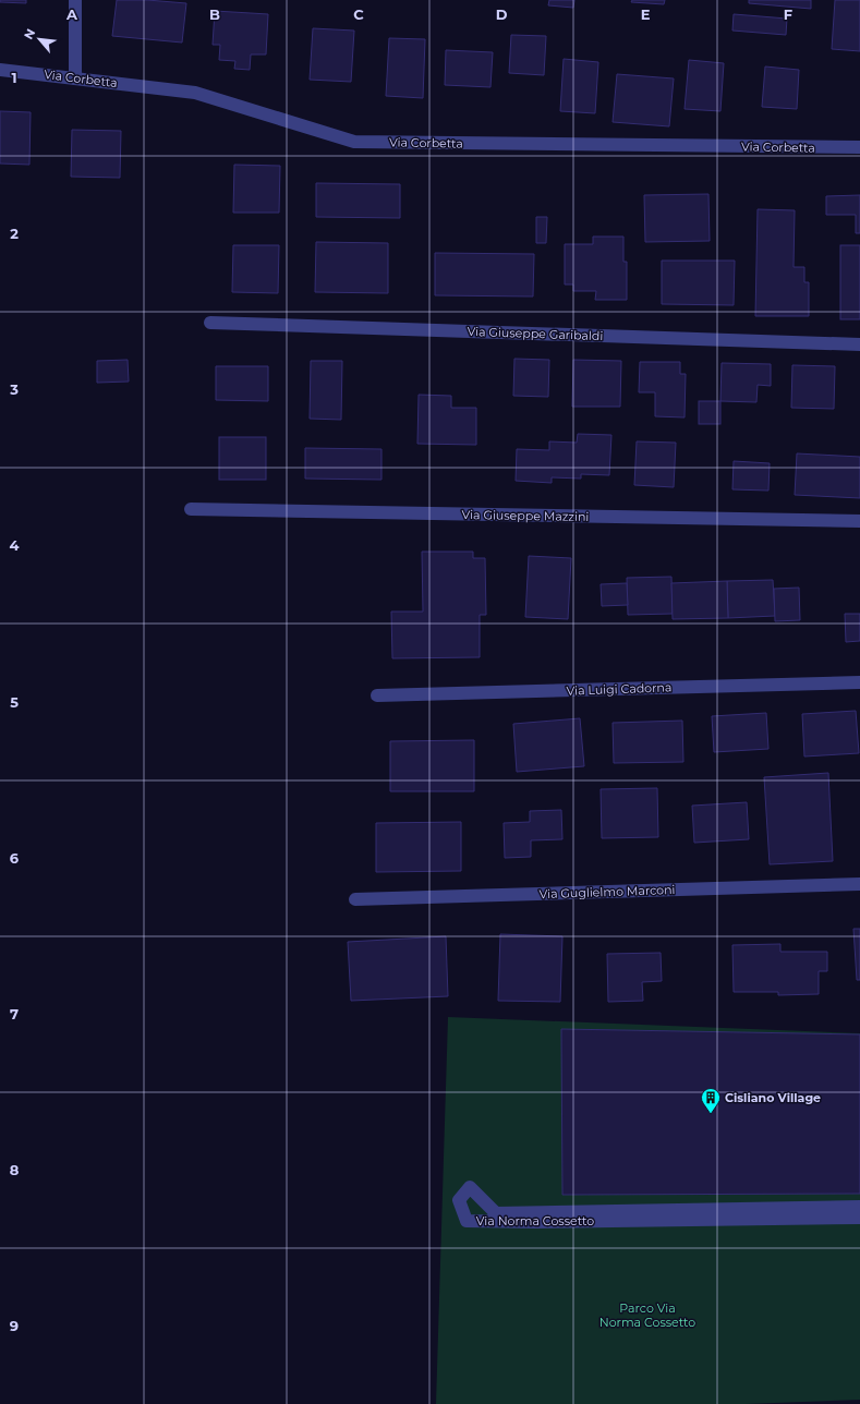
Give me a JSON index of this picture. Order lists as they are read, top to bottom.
{
  "streets": {
    "street": [
      "Via Corbetta",
      "Via Giuseppe Garibaldi",
      "Via Giuseppe Mazzini",
      "Via Luigi Cadorna",
      "Via Guglielmo Marconi",
      "Via Norma Cossetto"
    ]
  },
  "parks": ["Parco Via Norma Cossetto"],
  "places": {
    "building": ["Cisliano Village"]
  },
  "north": "top left",
  "grid": {
    "columns": [
      "A",
      "B",
      "C",
      "D",
      "E",
      "F"
    ],
    "rows": [
      "1",
      "2",
      "3",
      "4",
      "5",
      "6",
      "7",
      "8",
      "9"
    ]
  }
}
